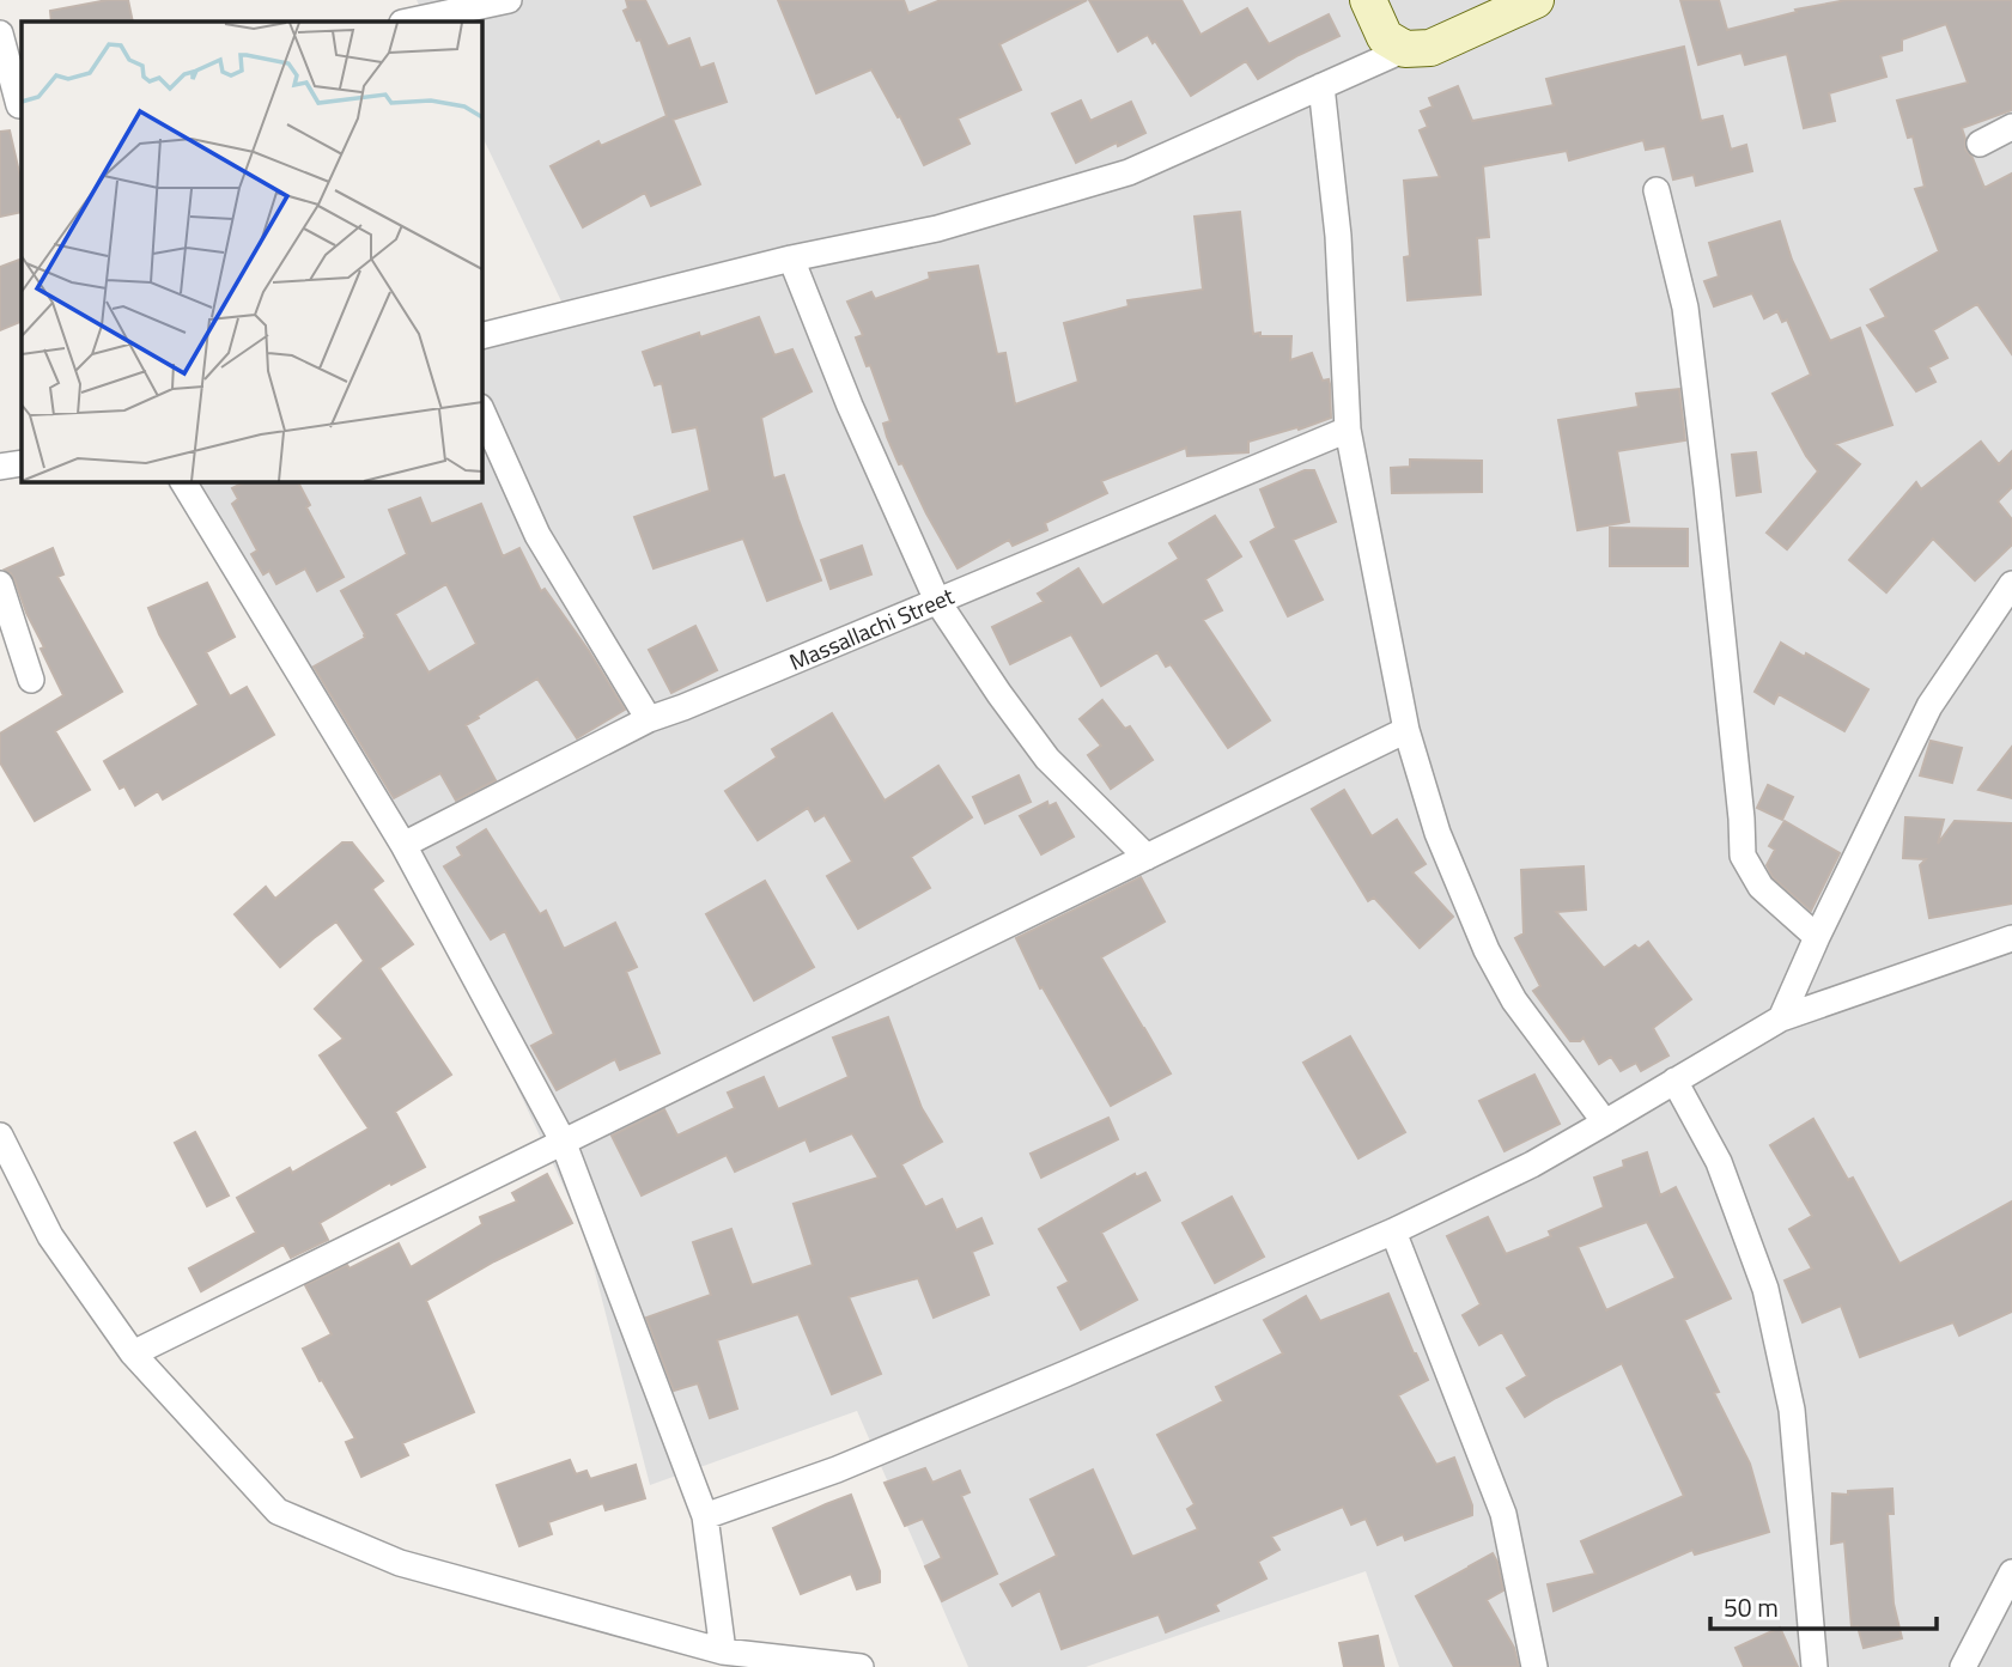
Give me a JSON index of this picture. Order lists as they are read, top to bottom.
{
  "streets": {
    "street": ["Massallachi Street"]
  },
  "scale_bar": "50 m"
}
